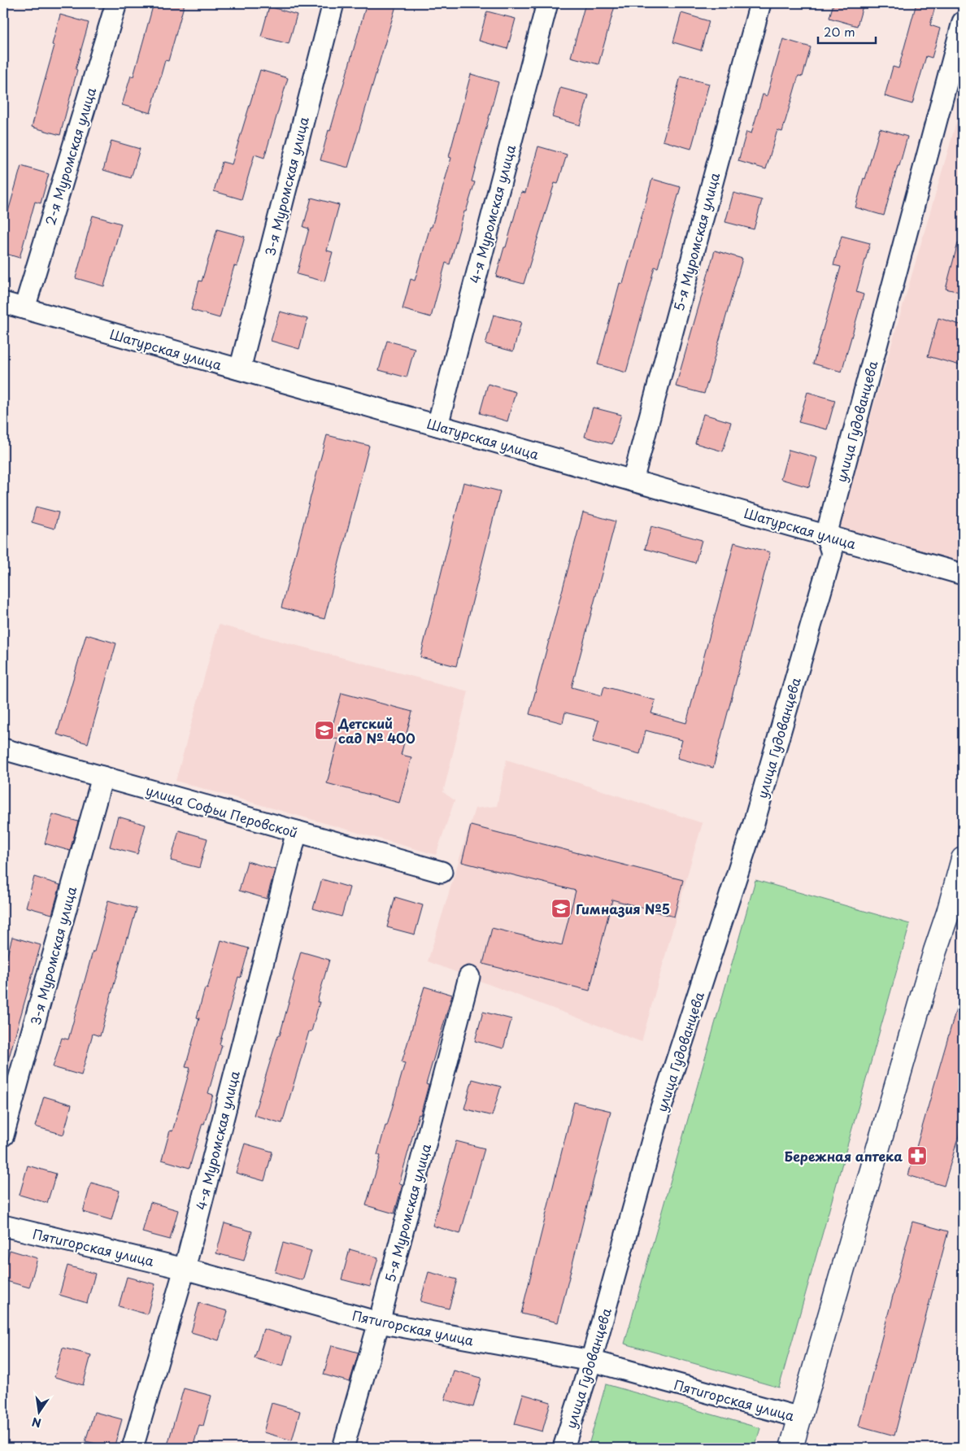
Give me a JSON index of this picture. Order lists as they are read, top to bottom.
{
  "streets": {
    "street": [
      "2-я Муромская улица",
      "3-я Муромская улица",
      "4-я Муромская улица",
      "5-я Муромская улица",
      "Шатурская улица",
      "улица Гудованцева",
      "улица Софьи Перовской",
      "Пятигорская улица"
    ]
  },
  "crossings": [
    ["2-я Муромская улица", "Шатурская улица"],
    ["3-я Муромская улица", "Шатурская улица"],
    ["3-я Муромская улица", "улица Софьи Перовской"],
    ["4-я Муромская улица", "Шатурская улица"],
    ["4-я Муромская улица", "улица Софьи Перовской"],
    ["4-я Муромская улица", "Пятигорская улица"],
    ["5-я Муромская улица", "Шатурская улица"],
    ["5-я Муромская улица", "Пятигорская улица"],
    ["Шатурская улица", "улица Гудованцева"],
    ["улица Гудованцева", "Пятигорская улица"]
  ],
  "places": {
    "school or university": ["Детский сад № 400", "Гимназия №5"],
    "pharmacy": ["Бережная аптека"]
  },
  "scale_bar": "20 m",
  "north": "bottom"
}
